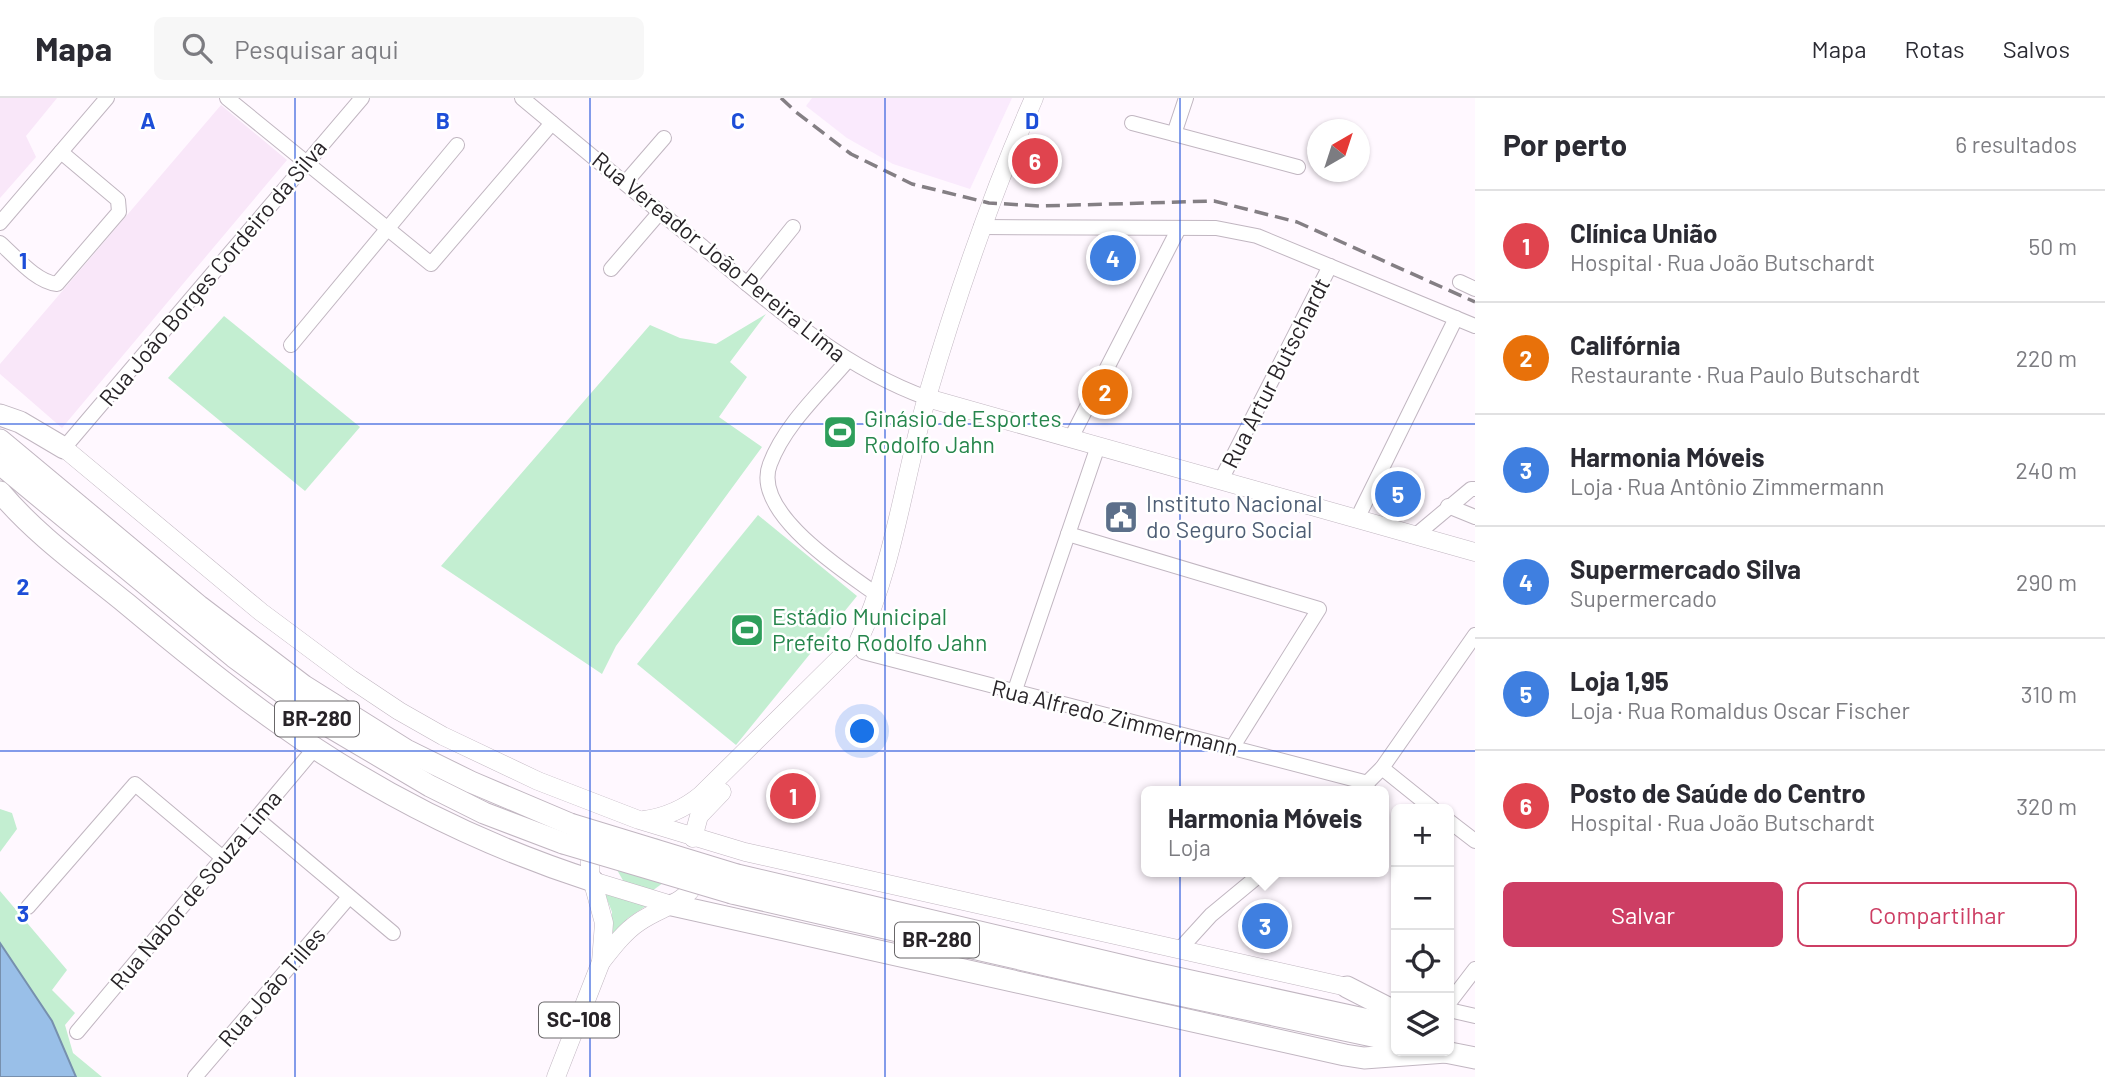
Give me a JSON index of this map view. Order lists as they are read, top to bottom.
{
  "streets": {
    "highway": ["BR-280"],
    "main road": ["SC-108"],
    "street": [
      "Rua Vereador João Pereira Lima",
      "Rua João Borges Cordeiro da Silva",
      "Rua Artur Butschardt",
      "Rua Alfredo Zimmermann",
      "Rua Nabor de Souza Lima",
      "Rua João Tilles"
    ]
  },
  "places": {
    "sports": ["Ginásio de Esportes Rodolfo Jahn", "Estádio Municipal Prefeito Rodolfo Jahn"],
    "public building": ["Instituto Nacional do Seguro Social"]
  },
  "north": "top right",
  "page": {
    "header": "Mapa",
    "search": "Pesquisar aqui",
    "nav": ["Mapa", "Rotas", "Salvos"],
    "heading": ["Por perto", "6 resultados"],
    "pins": [
      "6",
      "4",
      "2",
      "5",
      "1",
      "3"
    ],
    "list": [
      {
        "mark": "1",
        "name": "Clínica União",
        "note": "Hospital · Rua João Butschardt",
        "value": "50 m"
      },
      {
        "mark": "2",
        "name": "Califórnia",
        "note": "Restaurante · Rua Paulo Butschardt",
        "value": "220 m"
      },
      {
        "mark": "3",
        "name": "Harmonia Móveis",
        "note": "Loja · Rua Antônio Zimmermann",
        "value": "240 m"
      },
      {
        "mark": "4",
        "name": "Supermercado Silva",
        "note": "Supermercado",
        "value": "290 m"
      },
      {
        "mark": "5",
        "name": "Loja 1,95",
        "note": "Loja · Rua Romaldus Oscar Fischer",
        "value": "310 m"
      },
      {
        "mark": "6",
        "name": "Posto de Saúde do Centro",
        "note": "Hospital · Rua João Butschardt",
        "value": "320 m"
      }
    ],
    "popup": ["Harmonia Móveis", "Loja"],
    "map_buttons": ["+", "−"],
    "buttons": ["Salvar", "Compartilhar"]
  },
  "grid": {
    "columns": [
      "A",
      "B",
      "C",
      "D"
    ],
    "rows": ["1", "2", "3"]
  }
}
